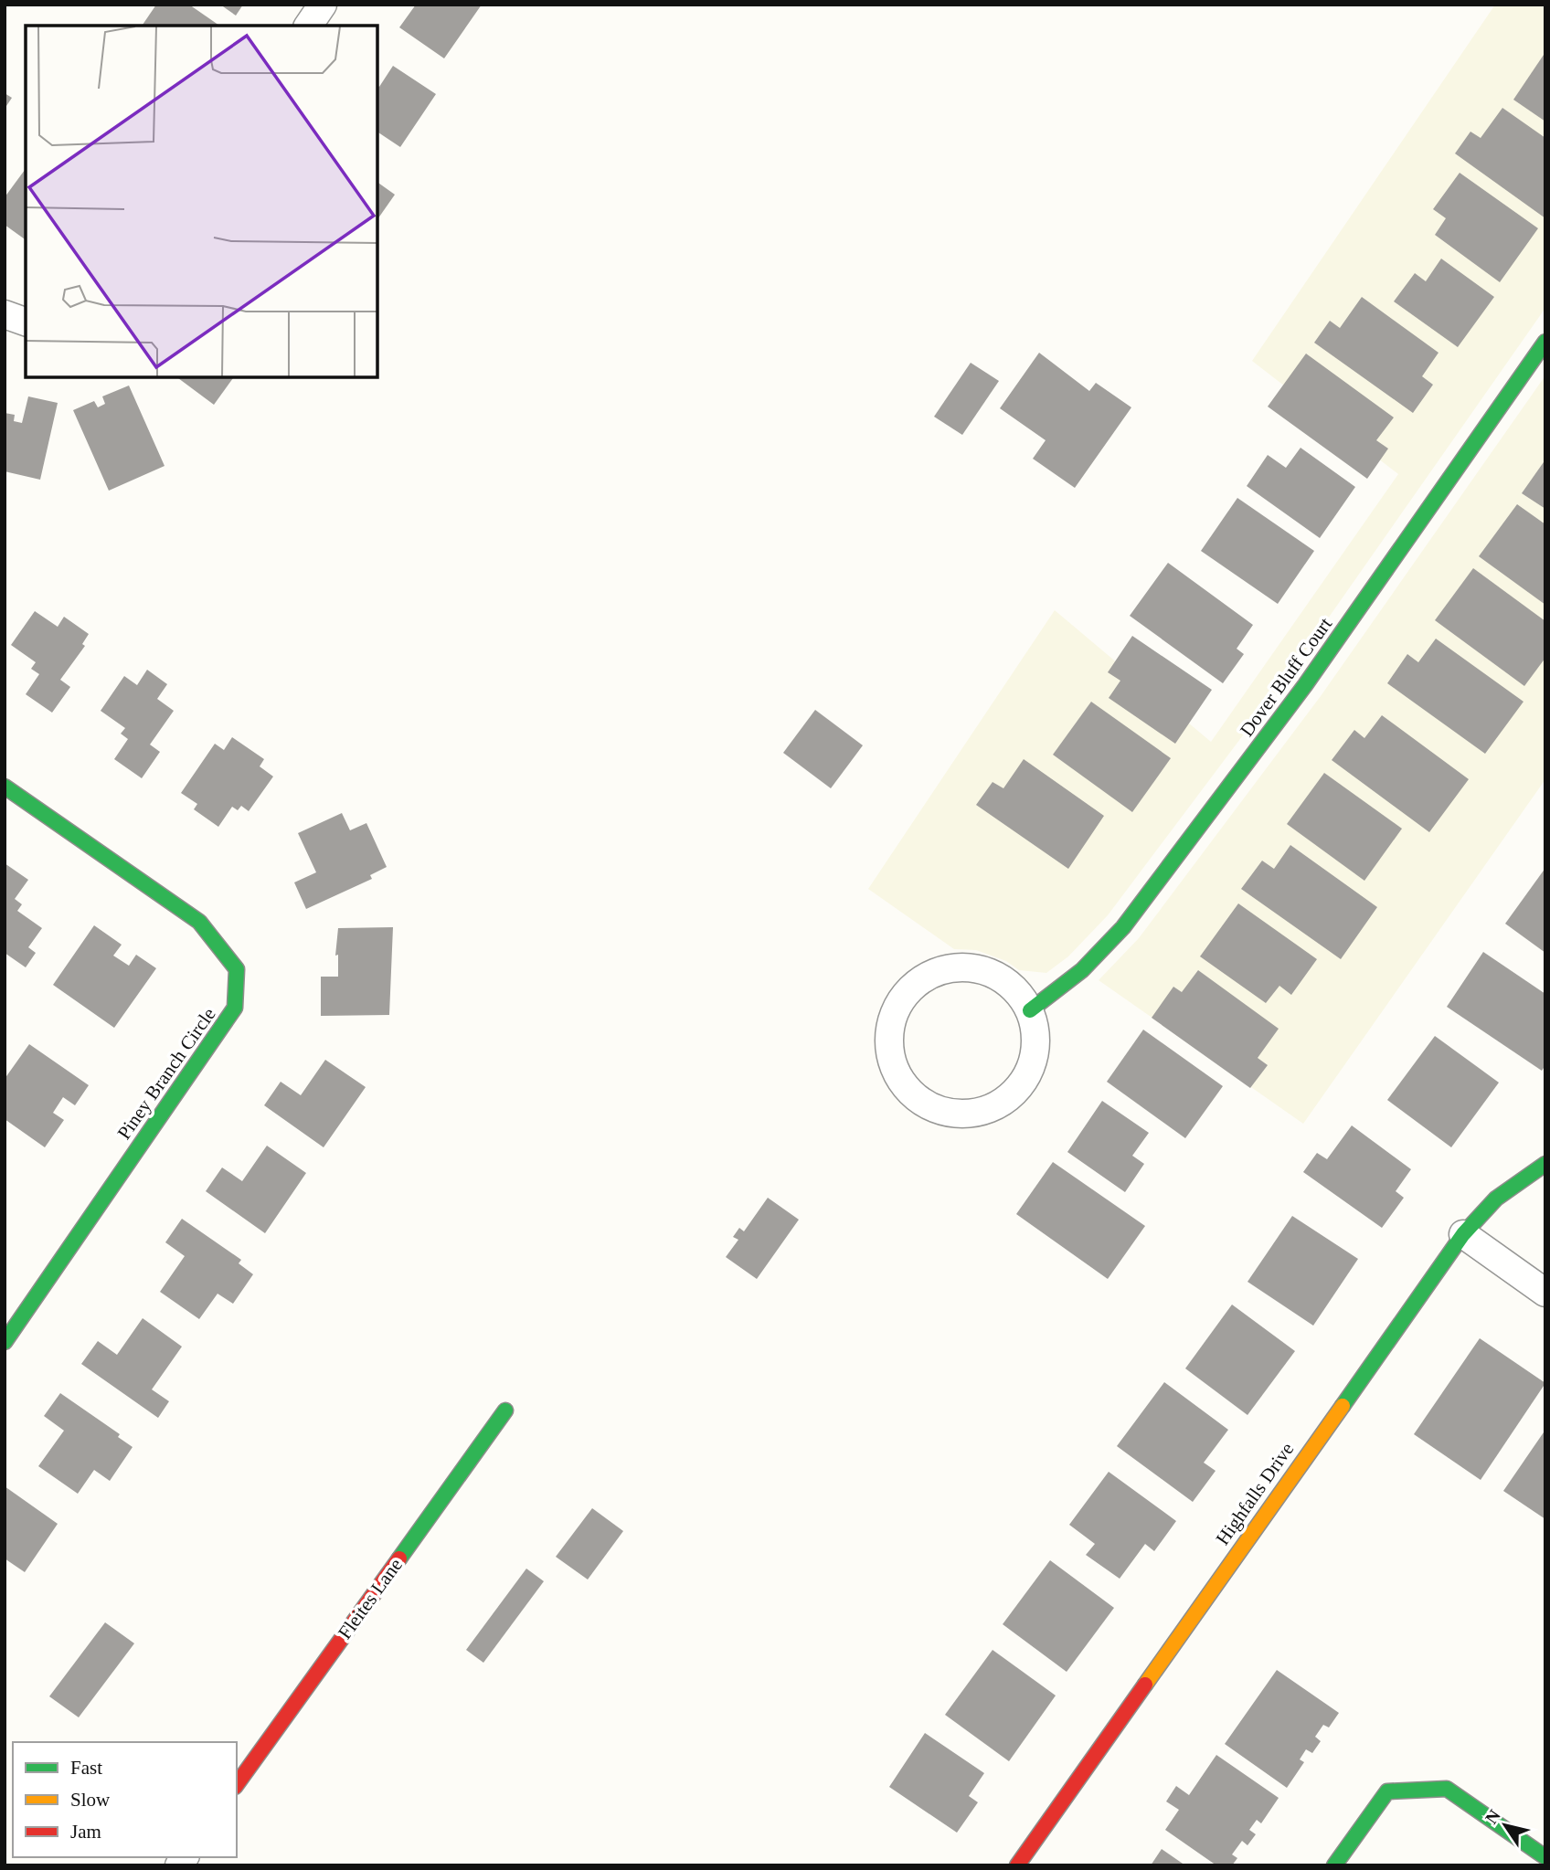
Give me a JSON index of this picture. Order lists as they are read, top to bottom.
{
  "streets": {
    "street": [
      "Dover Bluff Court",
      "Piney Branch Circle",
      "Highfalls Drive",
      "Fleites Lane"
    ]
  },
  "legend": ["Fast", "Slow", "Jam"],
  "north": "top left"
}
